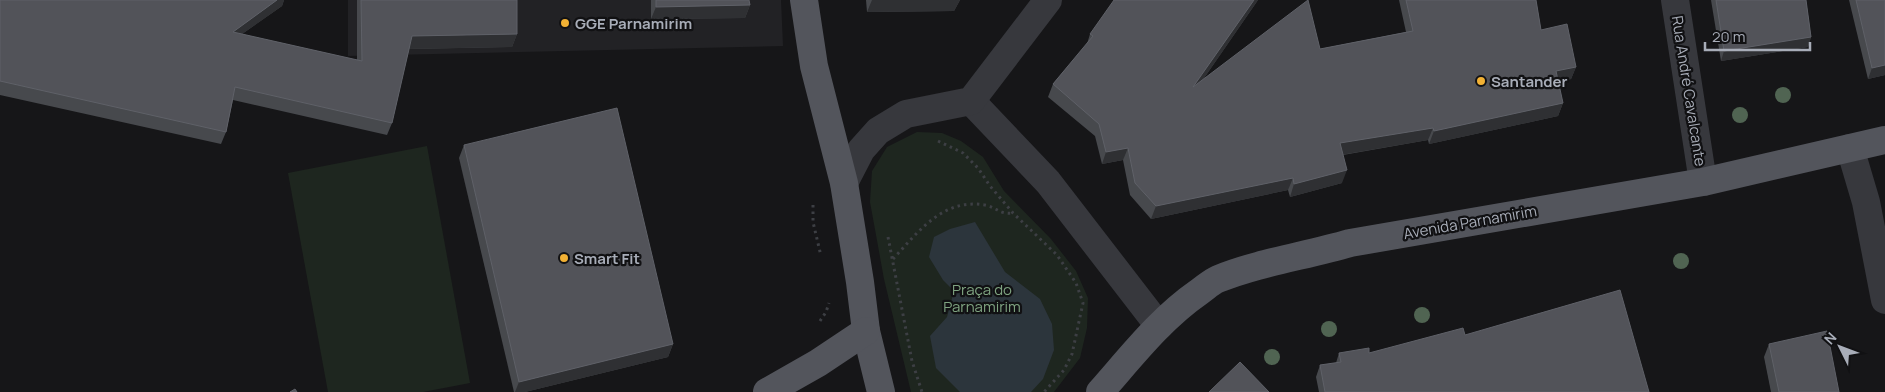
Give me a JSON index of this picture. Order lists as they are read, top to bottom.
{
  "streets": {
    "main road": ["Avenida Parnamirim"],
    "street": ["Rua André Cavalcante"]
  },
  "crossings": [
    ["Rua André Cavalcante", "Avenida Parnamirim"]
  ],
  "parks": ["Praça do Parnamirim"],
  "places": ["GGE Parnamirim", "Santander", "Smart Fit"],
  "scale_bar": "20 m",
  "north": "top left"
}
